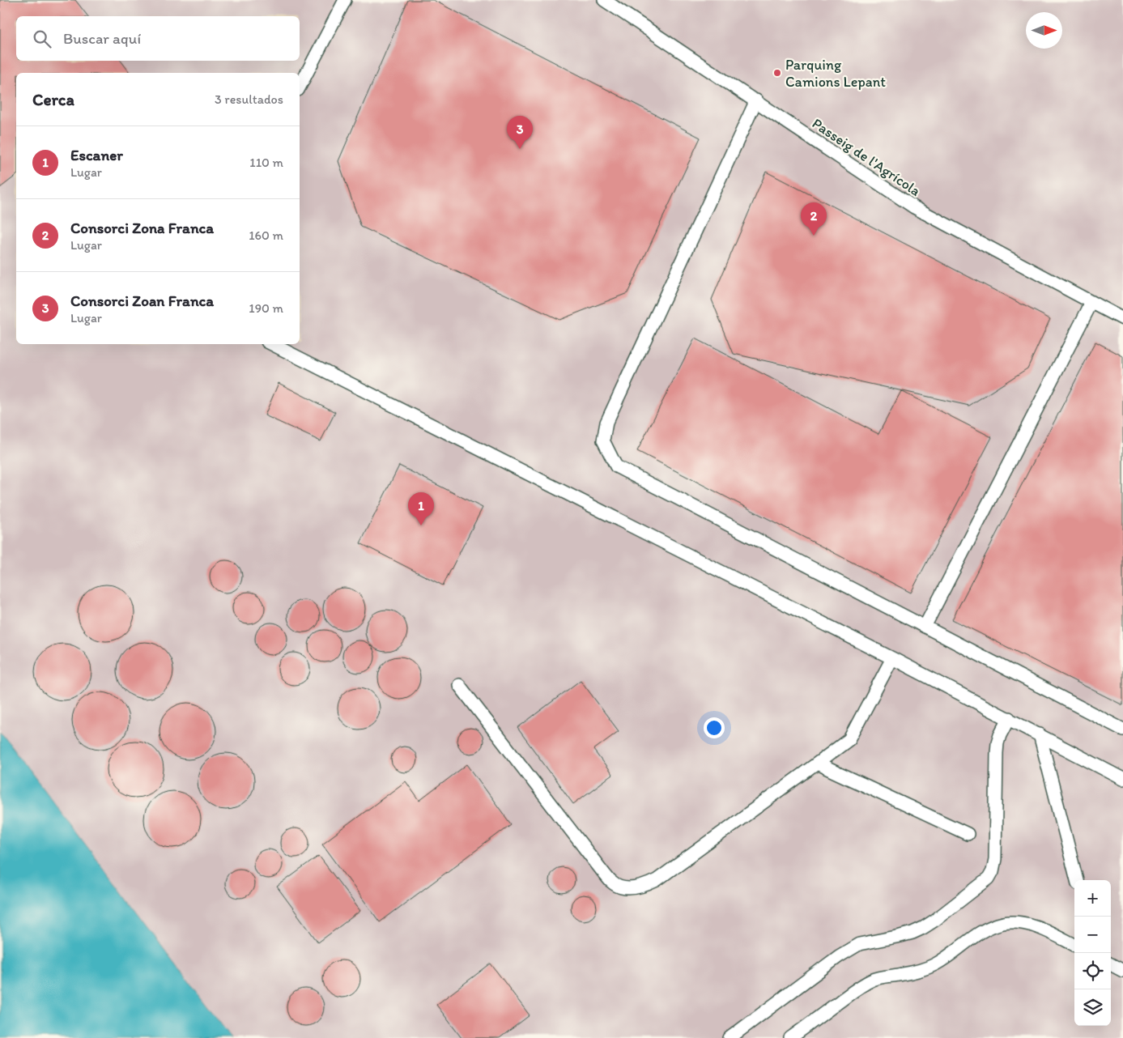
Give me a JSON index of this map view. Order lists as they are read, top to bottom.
{
  "streets": {
    "lane": ["Passeig de l'Agrícola"]
  },
  "places": ["Parquing Camions Lepant"],
  "north": "right",
  "page": {
    "search": "Buscar aquí",
    "heading": ["Cerca", "3 resultados"],
    "pins": ["3", "2", "1"],
    "list": [
      {
        "mark": "1",
        "name": "Escaner",
        "note": "Lugar",
        "value": "110 m"
      },
      {
        "mark": "2",
        "name": "Consorci Zona Franca",
        "note": "Lugar",
        "value": "160 m"
      },
      {
        "mark": "3",
        "name": "Consorci Zoan Franca",
        "note": "Lugar",
        "value": "190 m"
      }
    ],
    "map_buttons": ["+", "−"]
  }
}
